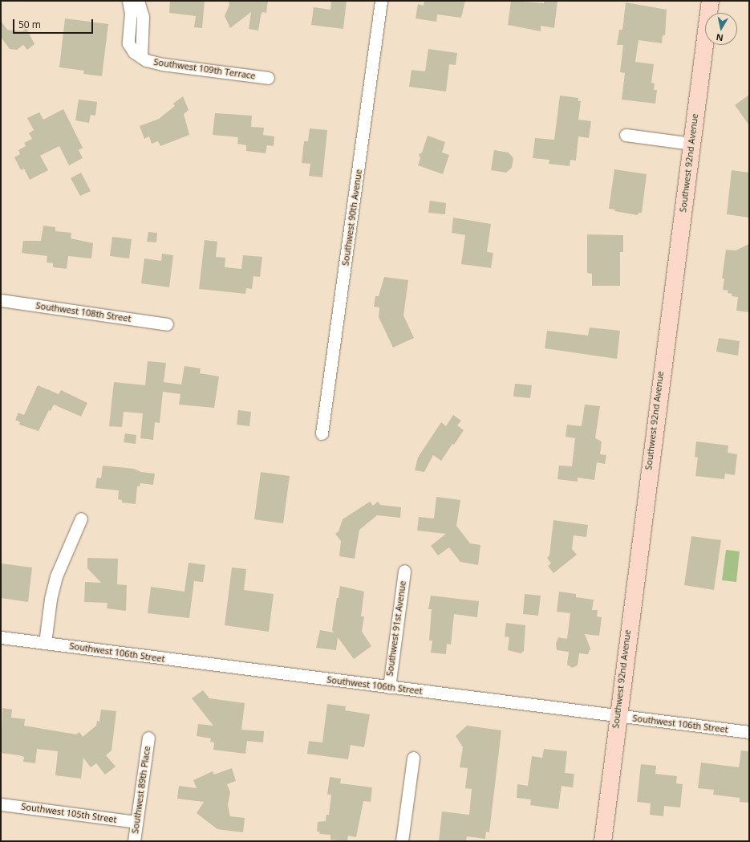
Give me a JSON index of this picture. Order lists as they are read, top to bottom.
{
  "streets": {
    "street": [
      "Southwest 109th Terrace",
      "Southwest 92nd Avenue",
      "Southwest 90th Avenue",
      "Southwest 108th Street",
      "Southwest 91st Avenue",
      "Southwest 106th Street",
      "Southwest 89th Place",
      "Southwest 105th Street"
    ]
  },
  "crossings": [
    ["Southwest 92nd Avenue", "Southwest 106th Street"],
    ["Southwest 91st Avenue", "Southwest 106th Street"],
    ["Southwest 89th Place", "Southwest 105th Street"]
  ],
  "scale_bar": "50 m",
  "north": "bottom"
}
